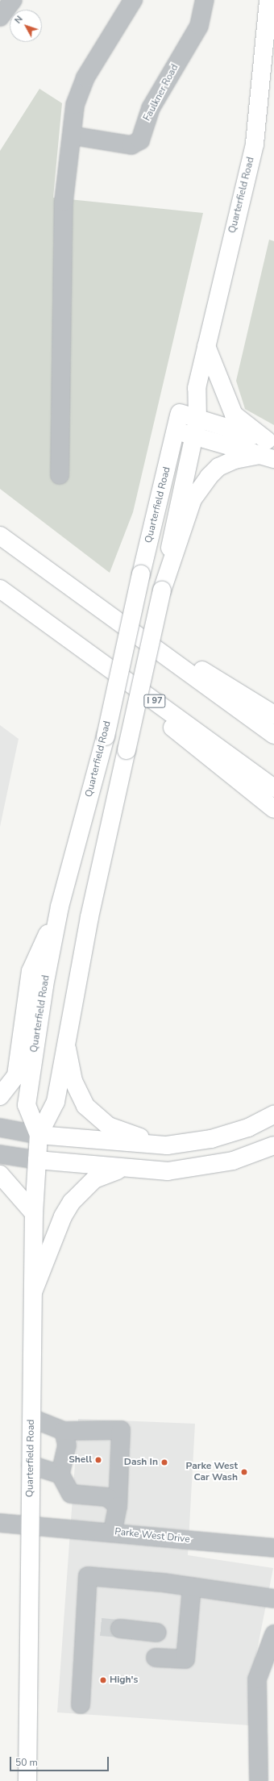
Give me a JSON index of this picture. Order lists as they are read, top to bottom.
{
  "streets": {
    "main road": ["Quarterfield Road", "I 97"],
    "street": ["Faulkner Road", "Parke West Drive"]
  },
  "crossings": [
    ["Quarterfield Road", "Parke West Drive"]
  ],
  "places": [
    "Shell",
    "Dash In",
    "Parke West Car Wash",
    "High's"
  ],
  "scale_bar": "50 m",
  "north": "top left"
}
